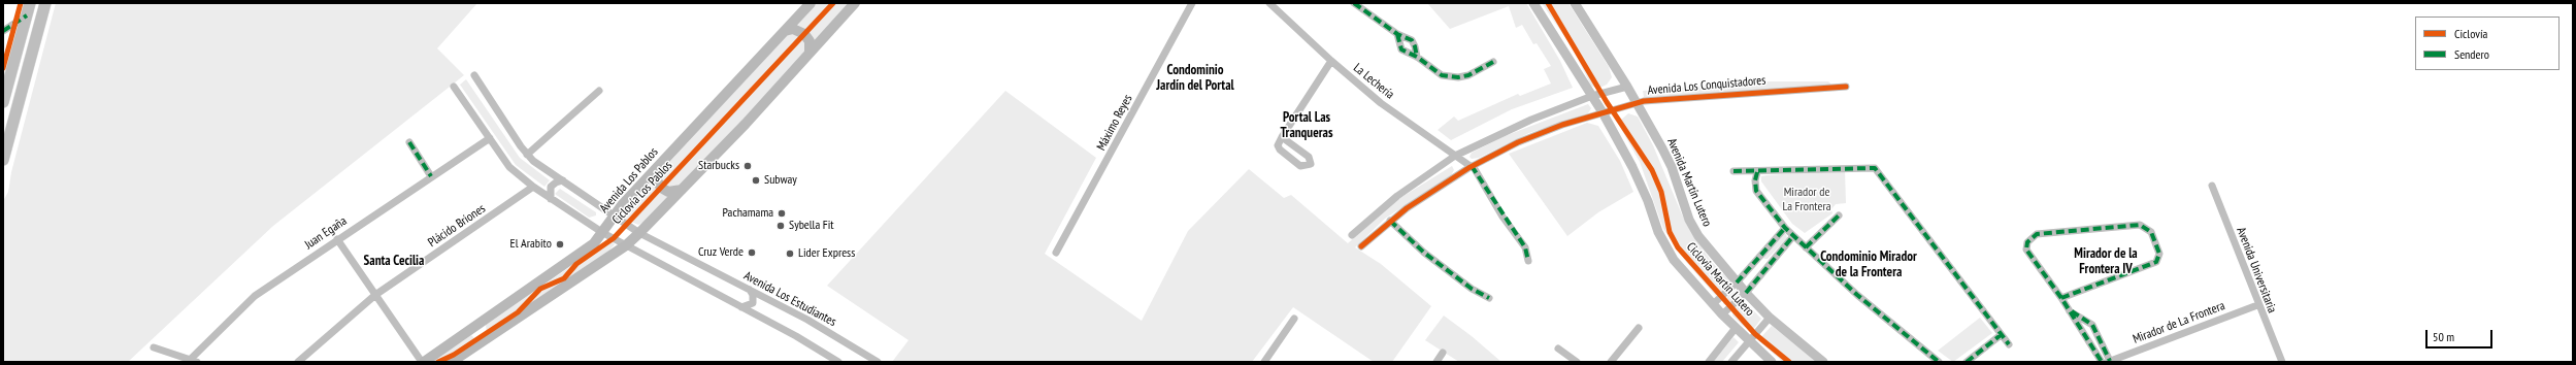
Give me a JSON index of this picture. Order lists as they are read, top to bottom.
{
  "streets": {
    "main road": ["Avenida Los Pablos"],
    "street": [
      "La Lechería",
      "Avenida Los Conquistadores",
      "Máximo Reyes",
      "Avenida Martín Lutero",
      "Plácido Briones",
      "Juan Egaña",
      "Avenida Universitaria",
      "Avenida Los Estudiantes",
      "Mirador de La Frontera"
    ],
    "cycle path": ["Ciclovía Los Pablos", "Ciclovía Martín Lutero"]
  },
  "crossings": [
    ["La Lechería", "Avenida Los Conquistadores"],
    ["Avenida Los Conquistadores", "Avenida Martín Lutero"],
    ["Avenida Los Pablos", "Avenida Los Estudiantes"],
    ["Avenida Universitaria", "Mirador de La Frontera"]
  ],
  "districts": [
    "Condominio Jardín del Portal",
    "Portal Las Tranqueras",
    "Mirador de la Frontera IV",
    "Condominio Mirador de la Frontera",
    "Santa Cecilia"
  ],
  "parks": ["Mirador de La Frontera"],
  "places": [
    "Starbucks",
    "Subway",
    "Pachamama",
    "Sybella Fit",
    "El Arabito",
    "Cruz Verde",
    "Lider Express"
  ],
  "legend": ["Ciclovía", "Sendero"],
  "scale_bar": "50 m"
}
